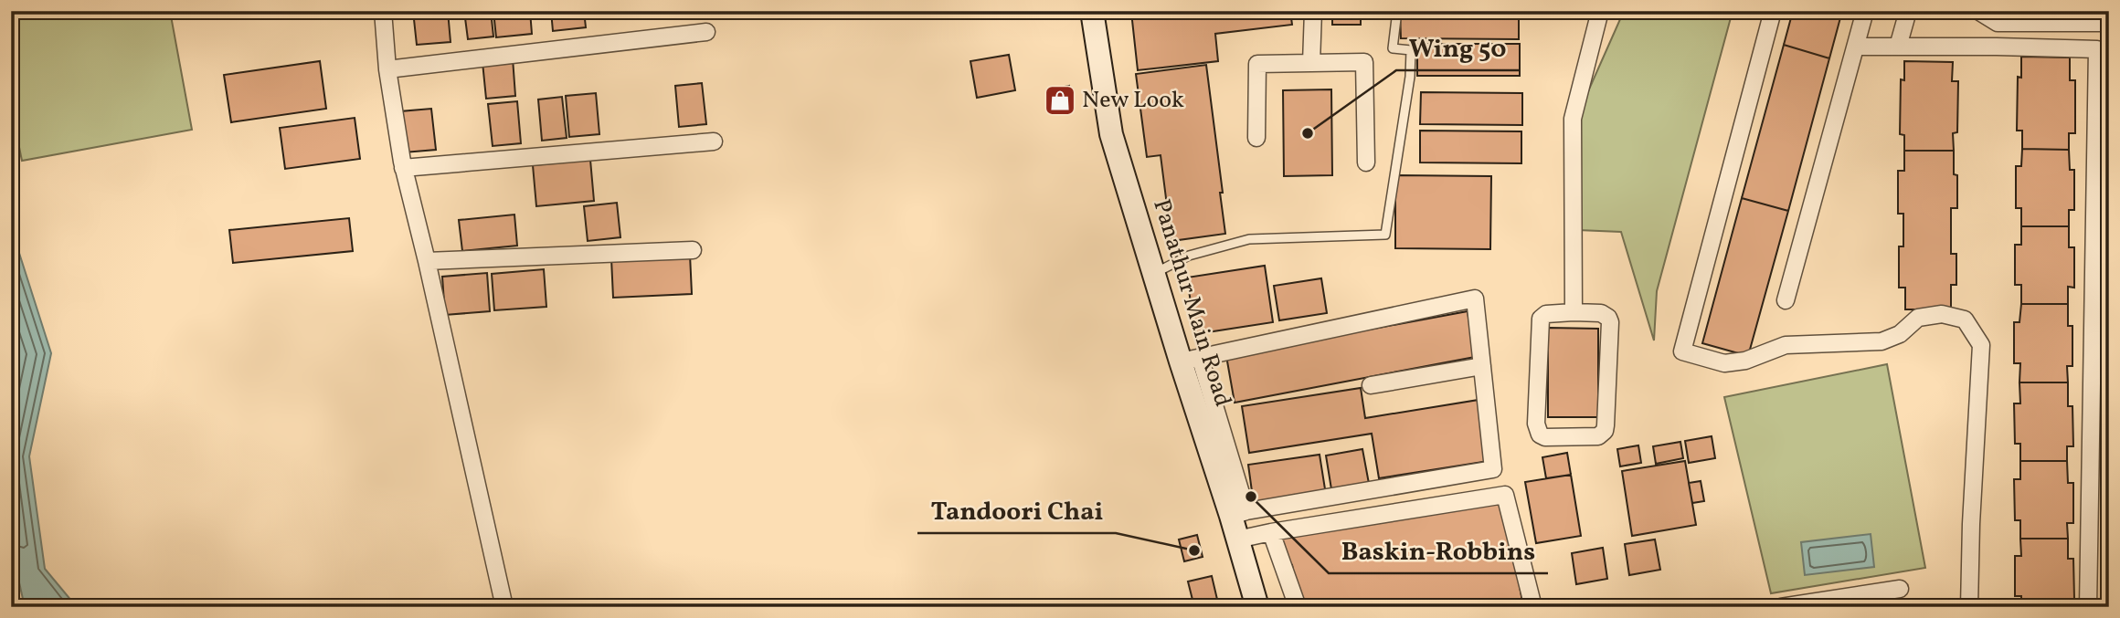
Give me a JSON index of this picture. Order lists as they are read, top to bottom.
{
  "streets": {
    "street": ["Panathur Main Road"]
  },
  "places": {
    "shop": ["New Look"],
    "other": ["Wing 50", "Baskin-Robbins", "Tandoori Chai"]
  }
}
